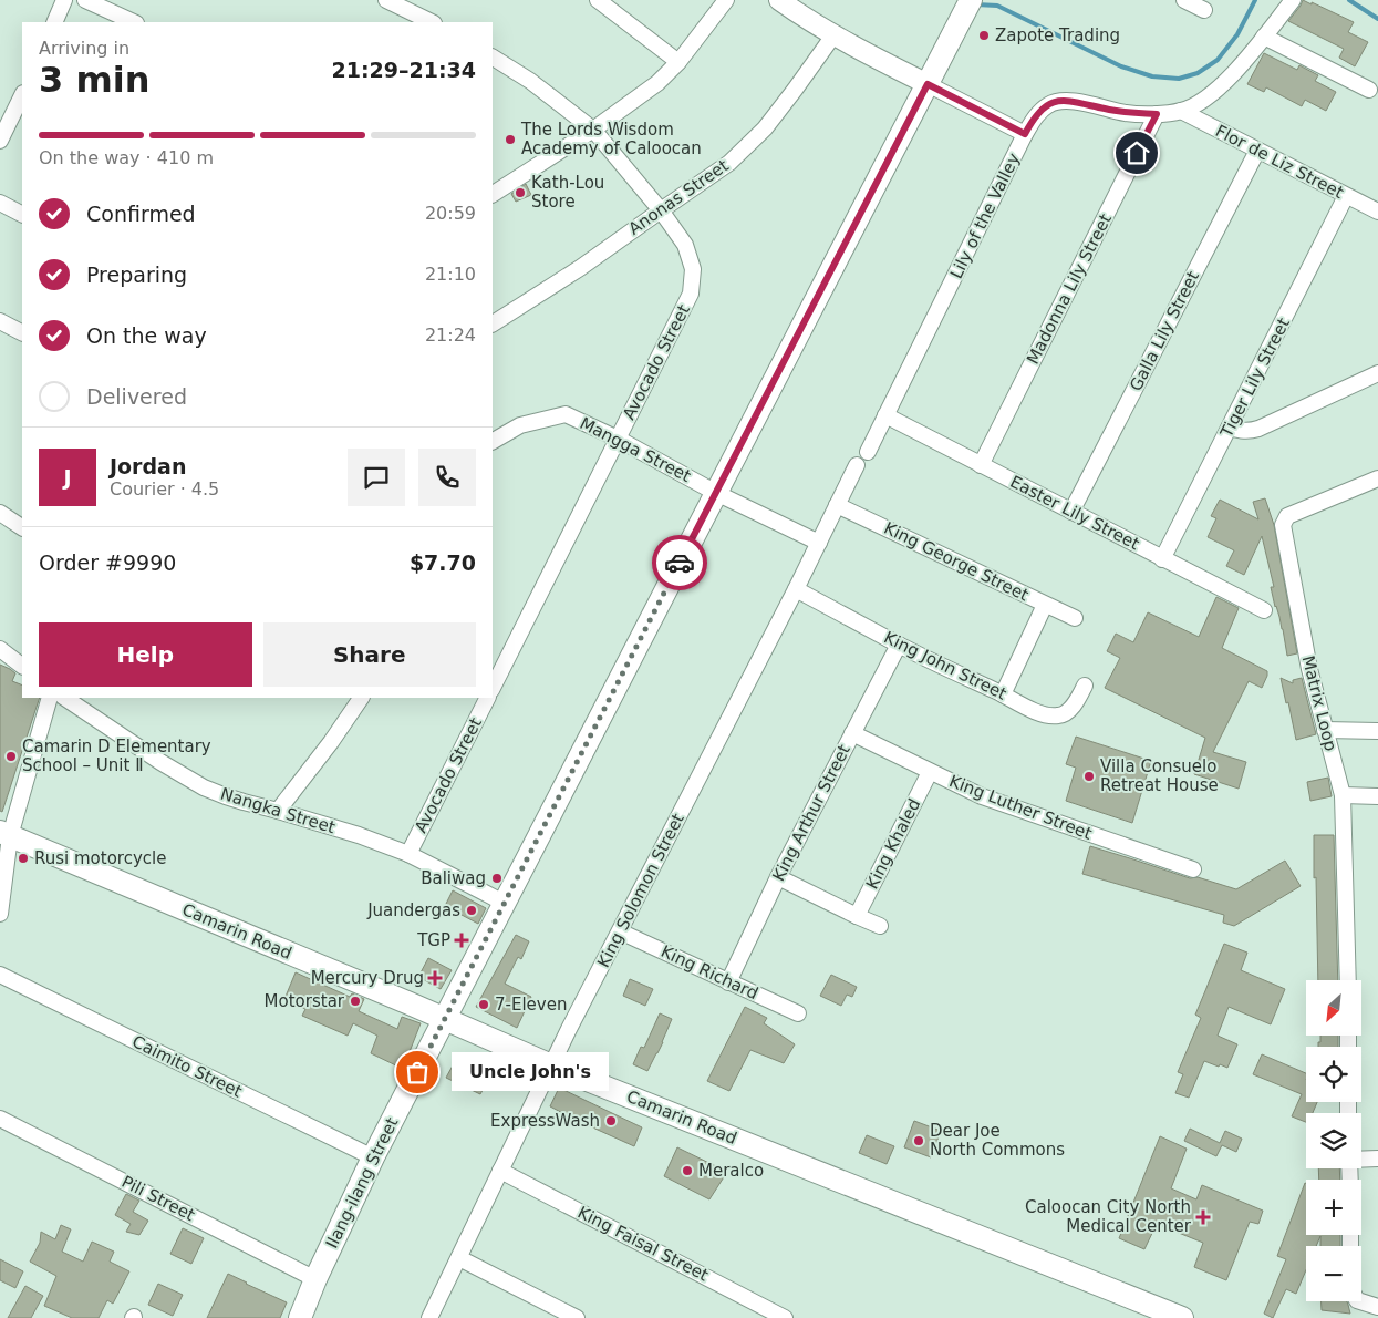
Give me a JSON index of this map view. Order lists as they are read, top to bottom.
{
  "streets": {
    "main road": ["Camarin Road", "Ilang-ilang Street"],
    "street": [
      "Flor de Liz Street",
      "Anonas Street",
      "Lily of the Valley",
      "Madonna Lily Street",
      "Galla Lily Street",
      "Avocado Street",
      "Tiger Lily Street",
      "Mangga Street",
      "Easter Lily Street",
      "King George Street",
      "King John Street",
      "Matrix Loop",
      "King Luther Street",
      "Nangka Street",
      "King Arthur Street",
      "King Khaled",
      "King Solomon Street",
      "King Richard",
      "Caimito Street",
      "Pili Street",
      "King Faisal Street"
    ]
  },
  "crossings": [
    ["Flor de Liz Street", "Lily of the Valley"],
    ["Flor de Liz Street", "Galla Lily Street"],
    ["Flor de Liz Street", "Tiger Lily Street"],
    ["Anonas Street", "Avocado Street"],
    ["Lily of the Valley", "Madonna Lily Street"],
    ["Lily of the Valley", "Easter Lily Street"],
    ["Madonna Lily Street", "Easter Lily Street"],
    ["Galla Lily Street", "Easter Lily Street"],
    ["Avocado Street", "Mangga Street"],
    ["Avocado Street", "Nangka Street"],
    ["Tiger Lily Street", "Easter Lily Street"],
    ["Mangga Street", "King Solomon Street"],
    ["Mangga Street", "Ilang-ilang Street"],
    ["King George Street", "King Solomon Street"],
    ["King John Street", "King Arthur Street"],
    ["King John Street", "King Solomon Street"],
    ["King Luther Street", "King Arthur Street"],
    ["King Luther Street", "King Khaled"],
    ["Nangka Street", "Ilang-ilang Street"],
    ["King Arthur Street", "King Richard"],
    ["King Solomon Street", "Camarin Road"],
    ["King Solomon Street", "King Richard"],
    ["King Solomon Street", "King Faisal Street"],
    ["Camarin Road", "Ilang-ilang Street"],
    ["Caimito Street", "Ilang-ilang Street"],
    ["Ilang-ilang Street", "Pili Street"]
  ],
  "places": {
    "other": [
      "Zapote Trading",
      "The Lords Wisdom Academy of Caloocan",
      "Kath-Lou Store",
      "Camarin D Elementary School – Unit Ⅱ",
      "Villa Consuelo Retreat House",
      "Rusi motorcycle",
      "Baliwag",
      "Juandergas",
      "Motorstar",
      "7-Eleven",
      "Uncle John's",
      "ExpressWash",
      "Dear Joe North Commons",
      "Meralco"
    ],
    "health": ["TGP", "Mercury Drug", "Caloocan City North Medical Center"]
  },
  "north": "bottom left",
  "page": {
    "heading": ["3 min", "Arriving in", "21:29–21:34"],
    "panel": [
      "Jordan",
      "Courier · 4.5",
      "Order #9990",
      "$7.70"
    ],
    "bar": "On the way · 410 m",
    "list": [
      ["Confirmed", "20:59"],
      ["Preparing", "21:10"],
      ["On the way", "21:24"],
      "Delivered"
    ],
    "round": "J",
    "buttons": ["Help", "Share"],
    "map_buttons": ["+", "−"],
    "bubble": "Uncle John's"
  }
}
